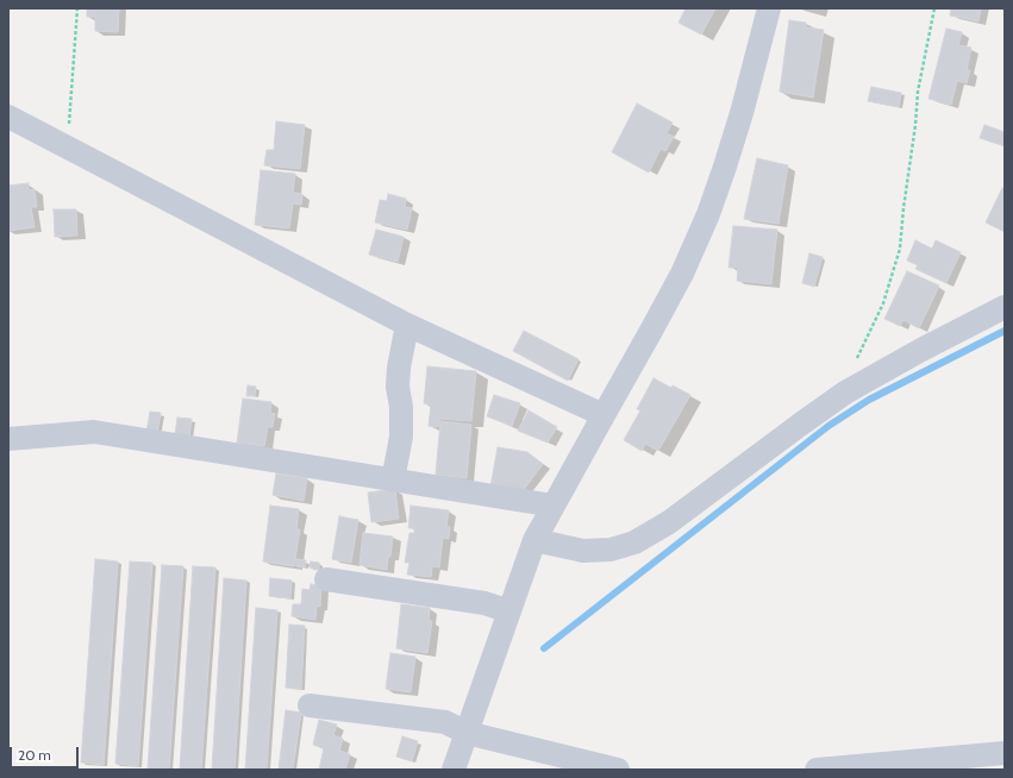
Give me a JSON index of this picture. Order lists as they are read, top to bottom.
{
  "scale_bar": "20 m"
}
